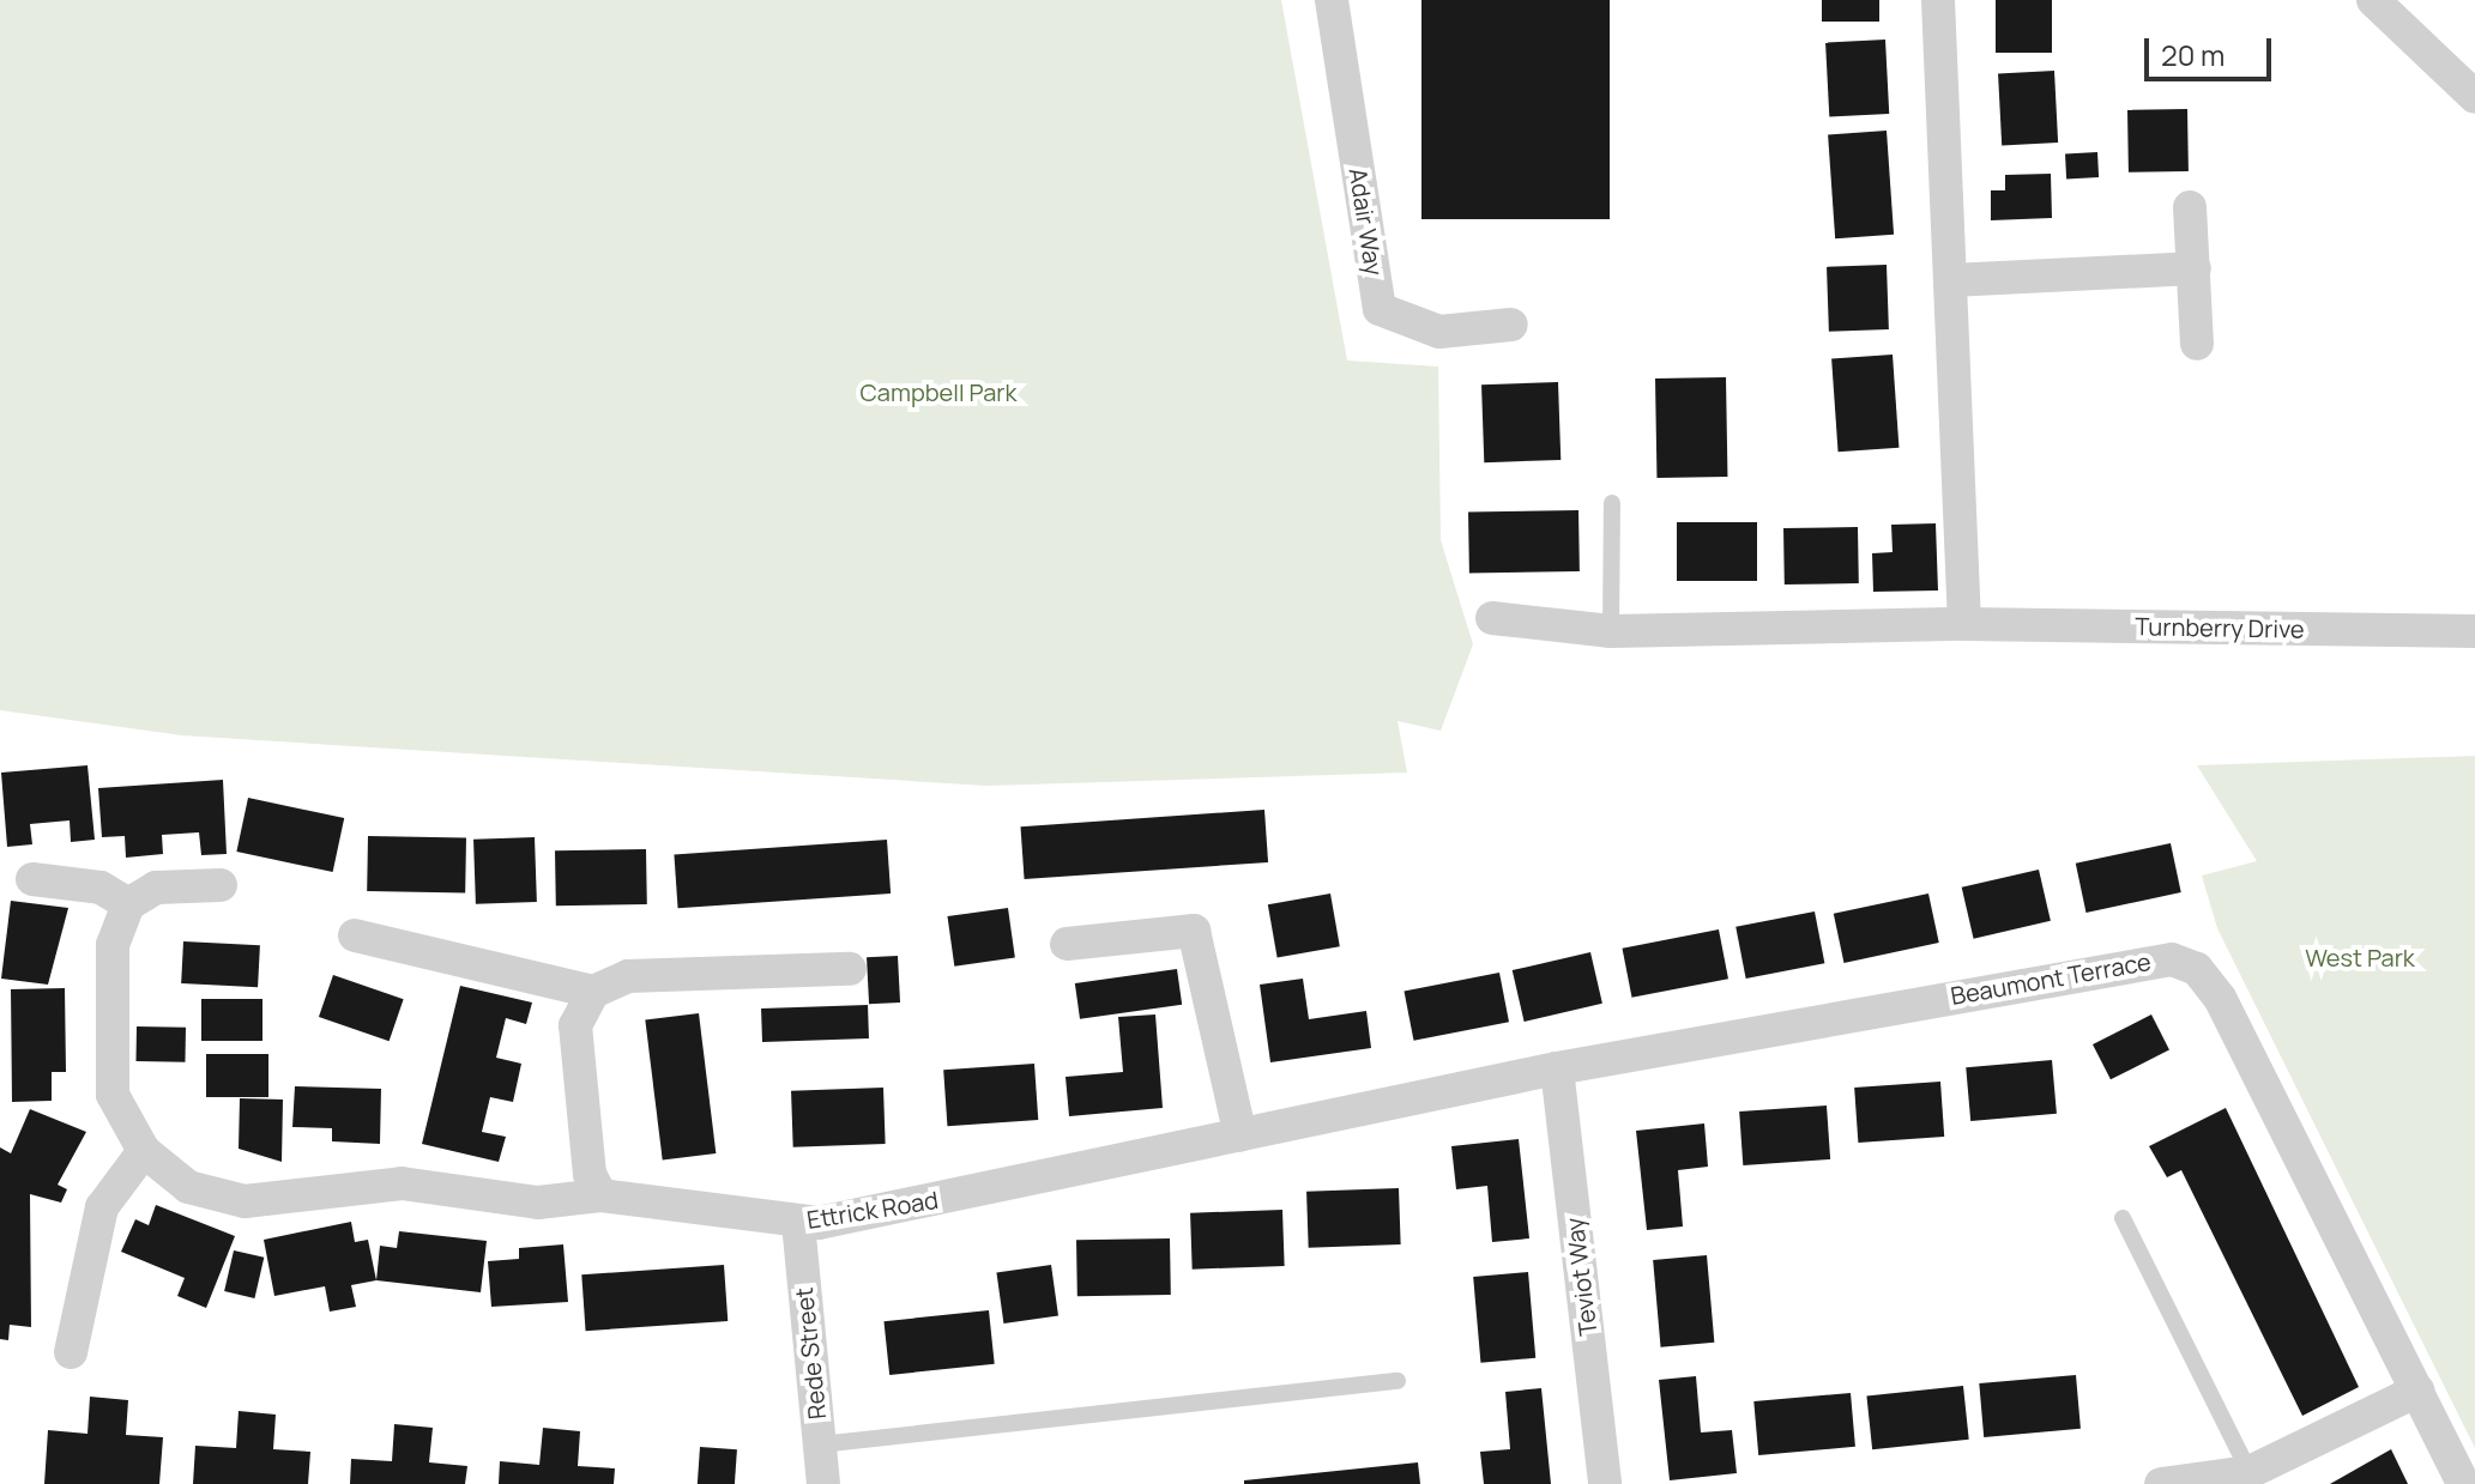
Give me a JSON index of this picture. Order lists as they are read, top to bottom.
{
  "streets": {
    "street": [
      "Adair Way",
      "Turnberry Drive",
      "Beaumont Terrace",
      "Ettrick Road",
      "Teviot Way",
      "Rede Street"
    ]
  },
  "crossings": [
    ["Beaumont Terrace", "Ettrick Road"],
    ["Beaumont Terrace", "Teviot Way"],
    ["Ettrick Road", "Teviot Way"],
    ["Ettrick Road", "Rede Street"]
  ],
  "parks": ["Campbell Park", "West Park"],
  "scale_bar": "20 m"
}
